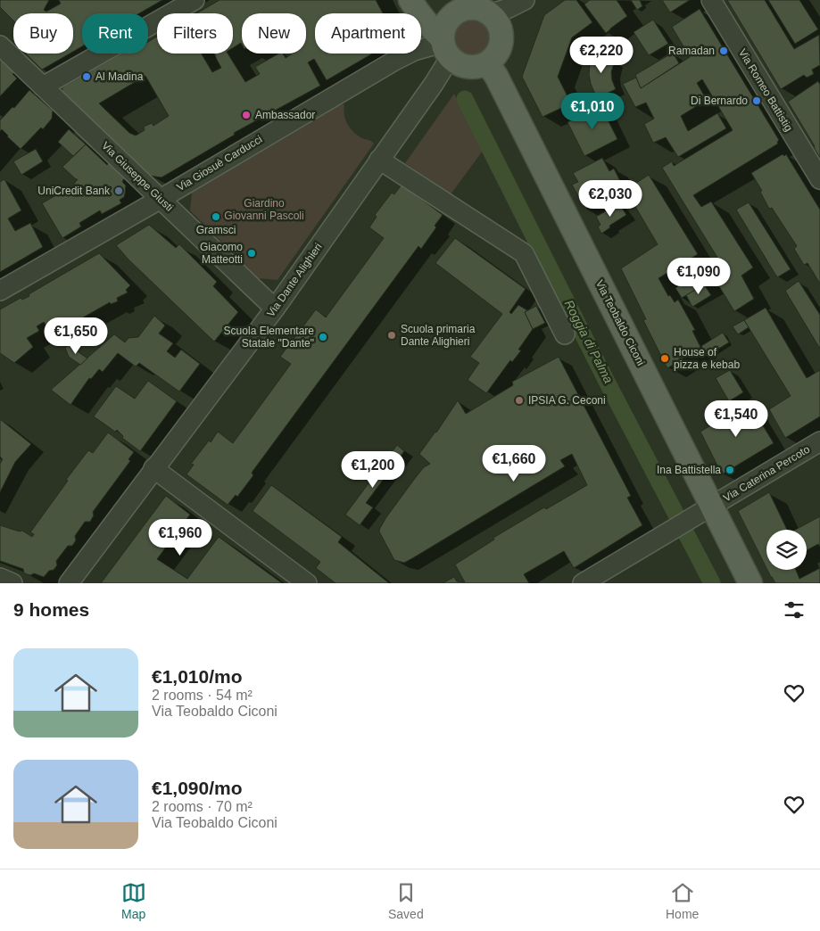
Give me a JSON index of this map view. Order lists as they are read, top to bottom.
{
  "streets": {
    "main road": ["Via Teobaldo Ciconi"],
    "street": [
      "Via Romeo Battistig",
      "Via Giosuè Carducci",
      "Via Giuseppe Giusti",
      "Via Dante Alighieri",
      "Via Caterina Percoto"
    ]
  },
  "crossings": [
    ["Via Giosuè Carducci", "Via Giuseppe Giusti"],
    ["Via Giosuè Carducci", "Via Dante Alighieri"],
    ["Via Giosuè Carducci", "Via Teobaldo Ciconi"],
    ["Via Giuseppe Giusti", "Via Dante Alighieri"],
    ["Via Dante Alighieri", "Via Teobaldo Ciconi"],
    ["Via Teobaldo Ciconi", "Via Caterina Percoto"]
  ],
  "water": ["Roggia di Palma"],
  "parks": ["Giardino Giovanni Pascoli"],
  "places": [
    "Ramadan",
    "Al Madina",
    "Di Bernardo",
    "Ambassador",
    "UniCredit Bank",
    "Gramsci",
    "Giacomo Matteotti",
    "Scuola primaria Dante Alighieri",
    "Scuola Elementare Statale \"Dante\"",
    "House of pizza e kebab",
    "IPSIA G. Ceconi",
    "Ina Battistella"
  ],
  "page": {
    "chip": [
      "Buy",
      "Rent",
      "Filters",
      "New",
      "Apartment"
    ],
    "price": [
      "€2,220",
      "€1,010",
      "€2,030",
      "€1,090",
      "€1,650",
      "€1,540",
      "€1,660",
      "€1,200",
      "€1,960"
    ],
    "heading": "9 homes",
    "list": [
      {
        "name": "€1,010/mo",
        "note": "2 rooms · 54 m² · Via Teobaldo Ciconi"
      },
      {
        "name": "€1,090/mo",
        "note": "2 rooms · 70 m² · Via Teobaldo Ciconi"
      }
    ],
    "tabs": ["Map", "Saved", "Home"]
  }
}
